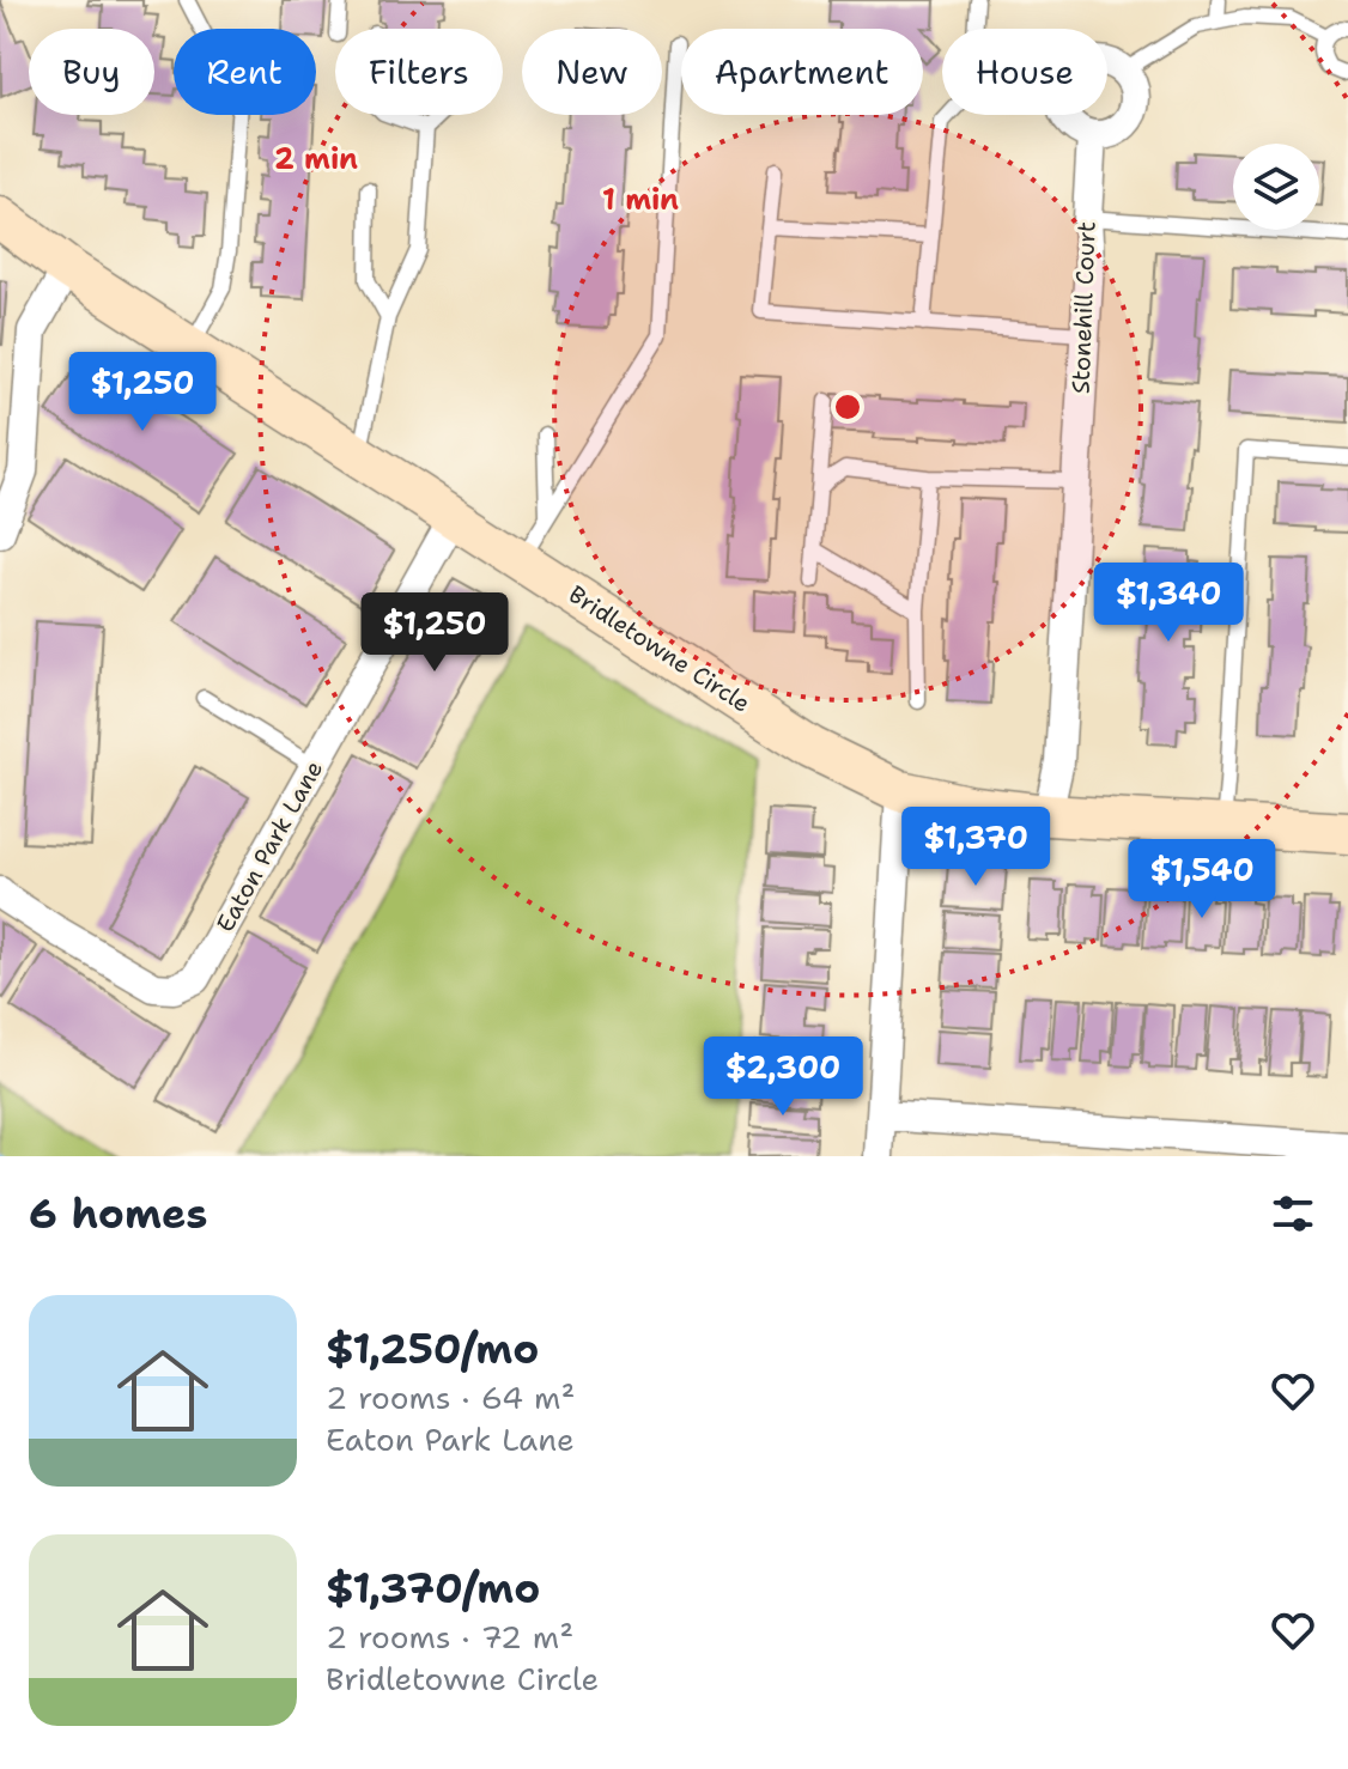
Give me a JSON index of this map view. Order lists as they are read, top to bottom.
{
  "streets": {
    "street": ["Stonehill Court", "Bridletowne Circle", "Eaton Park Lane"]
  },
  "crossings": [
    ["Stonehill Court", "Bridletowne Circle"],
    ["Bridletowne Circle", "Eaton Park Lane"]
  ],
  "page": {
    "chip": [
      "Buy",
      "Rent",
      "Filters",
      "New",
      "Apartment",
      "House"
    ],
    "price": [
      "$1,250",
      "$1,340",
      "$1,250",
      "$1,370",
      "$1,540",
      "$2,300"
    ],
    "heading": "6 homes",
    "list": [
      {
        "name": "$1,250/mo",
        "note": "2 rooms · 64 m² · Eaton Park Lane"
      },
      {
        "name": "$1,370/mo",
        "note": "2 rooms · 72 m² · Bridletowne Circle"
      }
    ]
  },
  "rings": ["2 min", "1 min"]
}
